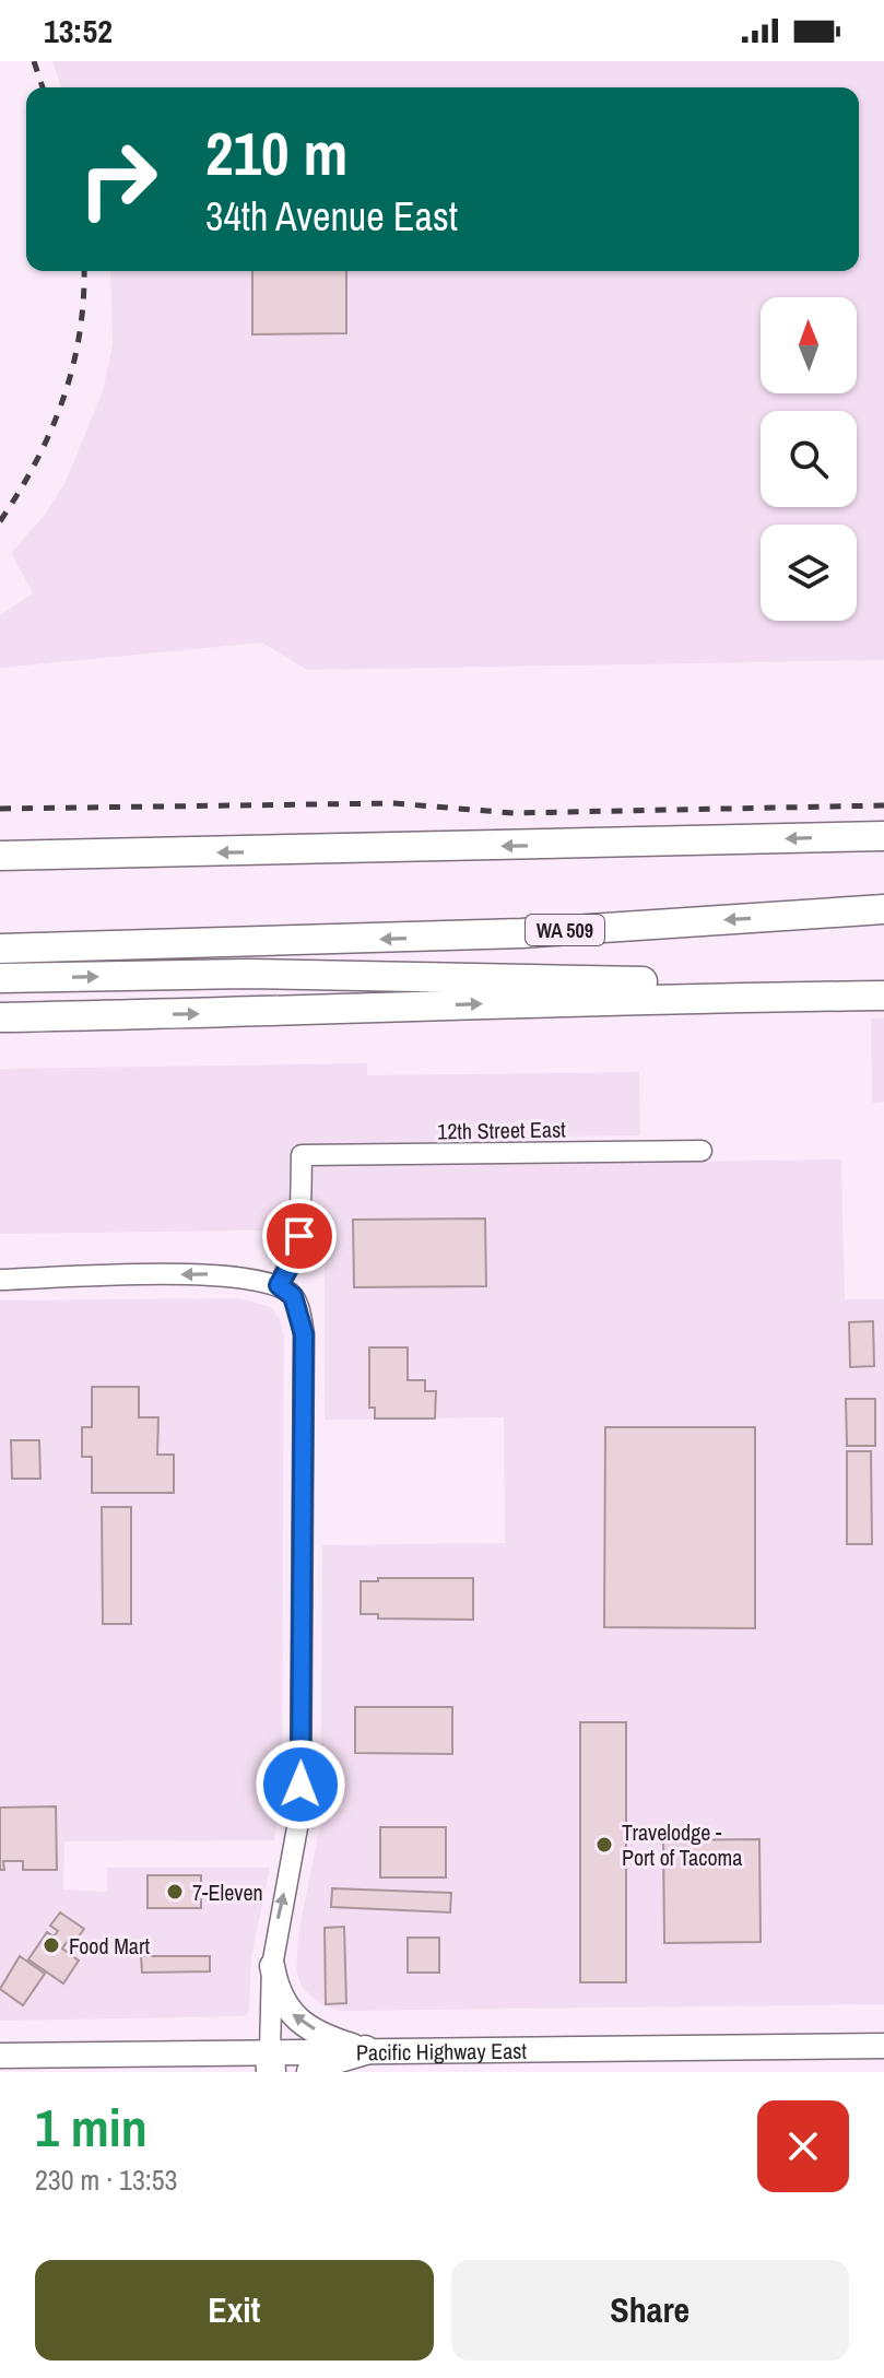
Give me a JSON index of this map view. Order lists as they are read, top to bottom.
{
  "streets": {
    "highway": ["WA 509"],
    "main road": ["Pacific Highway East"],
    "street": ["12th Street East"]
  },
  "places": ["Travelodge - Port of Tacoma", "7-Eleven", "Food Mart"],
  "north": "top",
  "page": {
    "status": "13:52",
    "turn": ["210 m", "34th Avenue East"],
    "heading": ["1 min", "230 m · 13:53"],
    "buttons": ["Exit", "Share"]
  }
}
